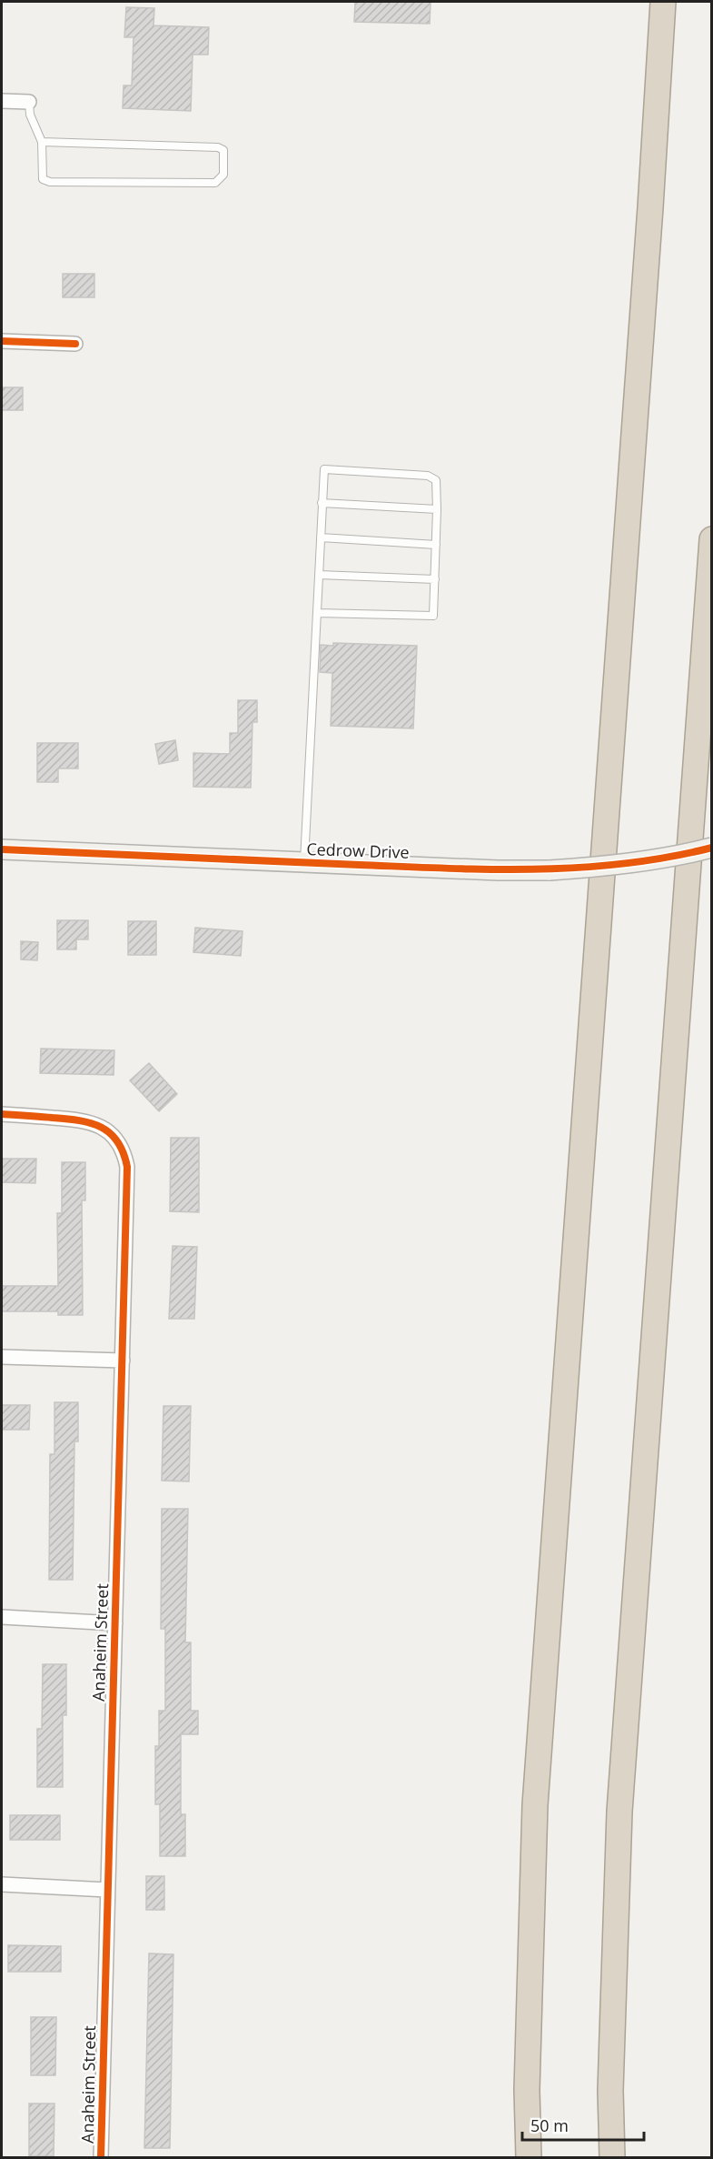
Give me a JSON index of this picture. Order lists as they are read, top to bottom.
{
  "streets": {
    "street": ["Cedrow Drive", "Anaheim Street"]
  },
  "scale_bar": "50 m"
}
